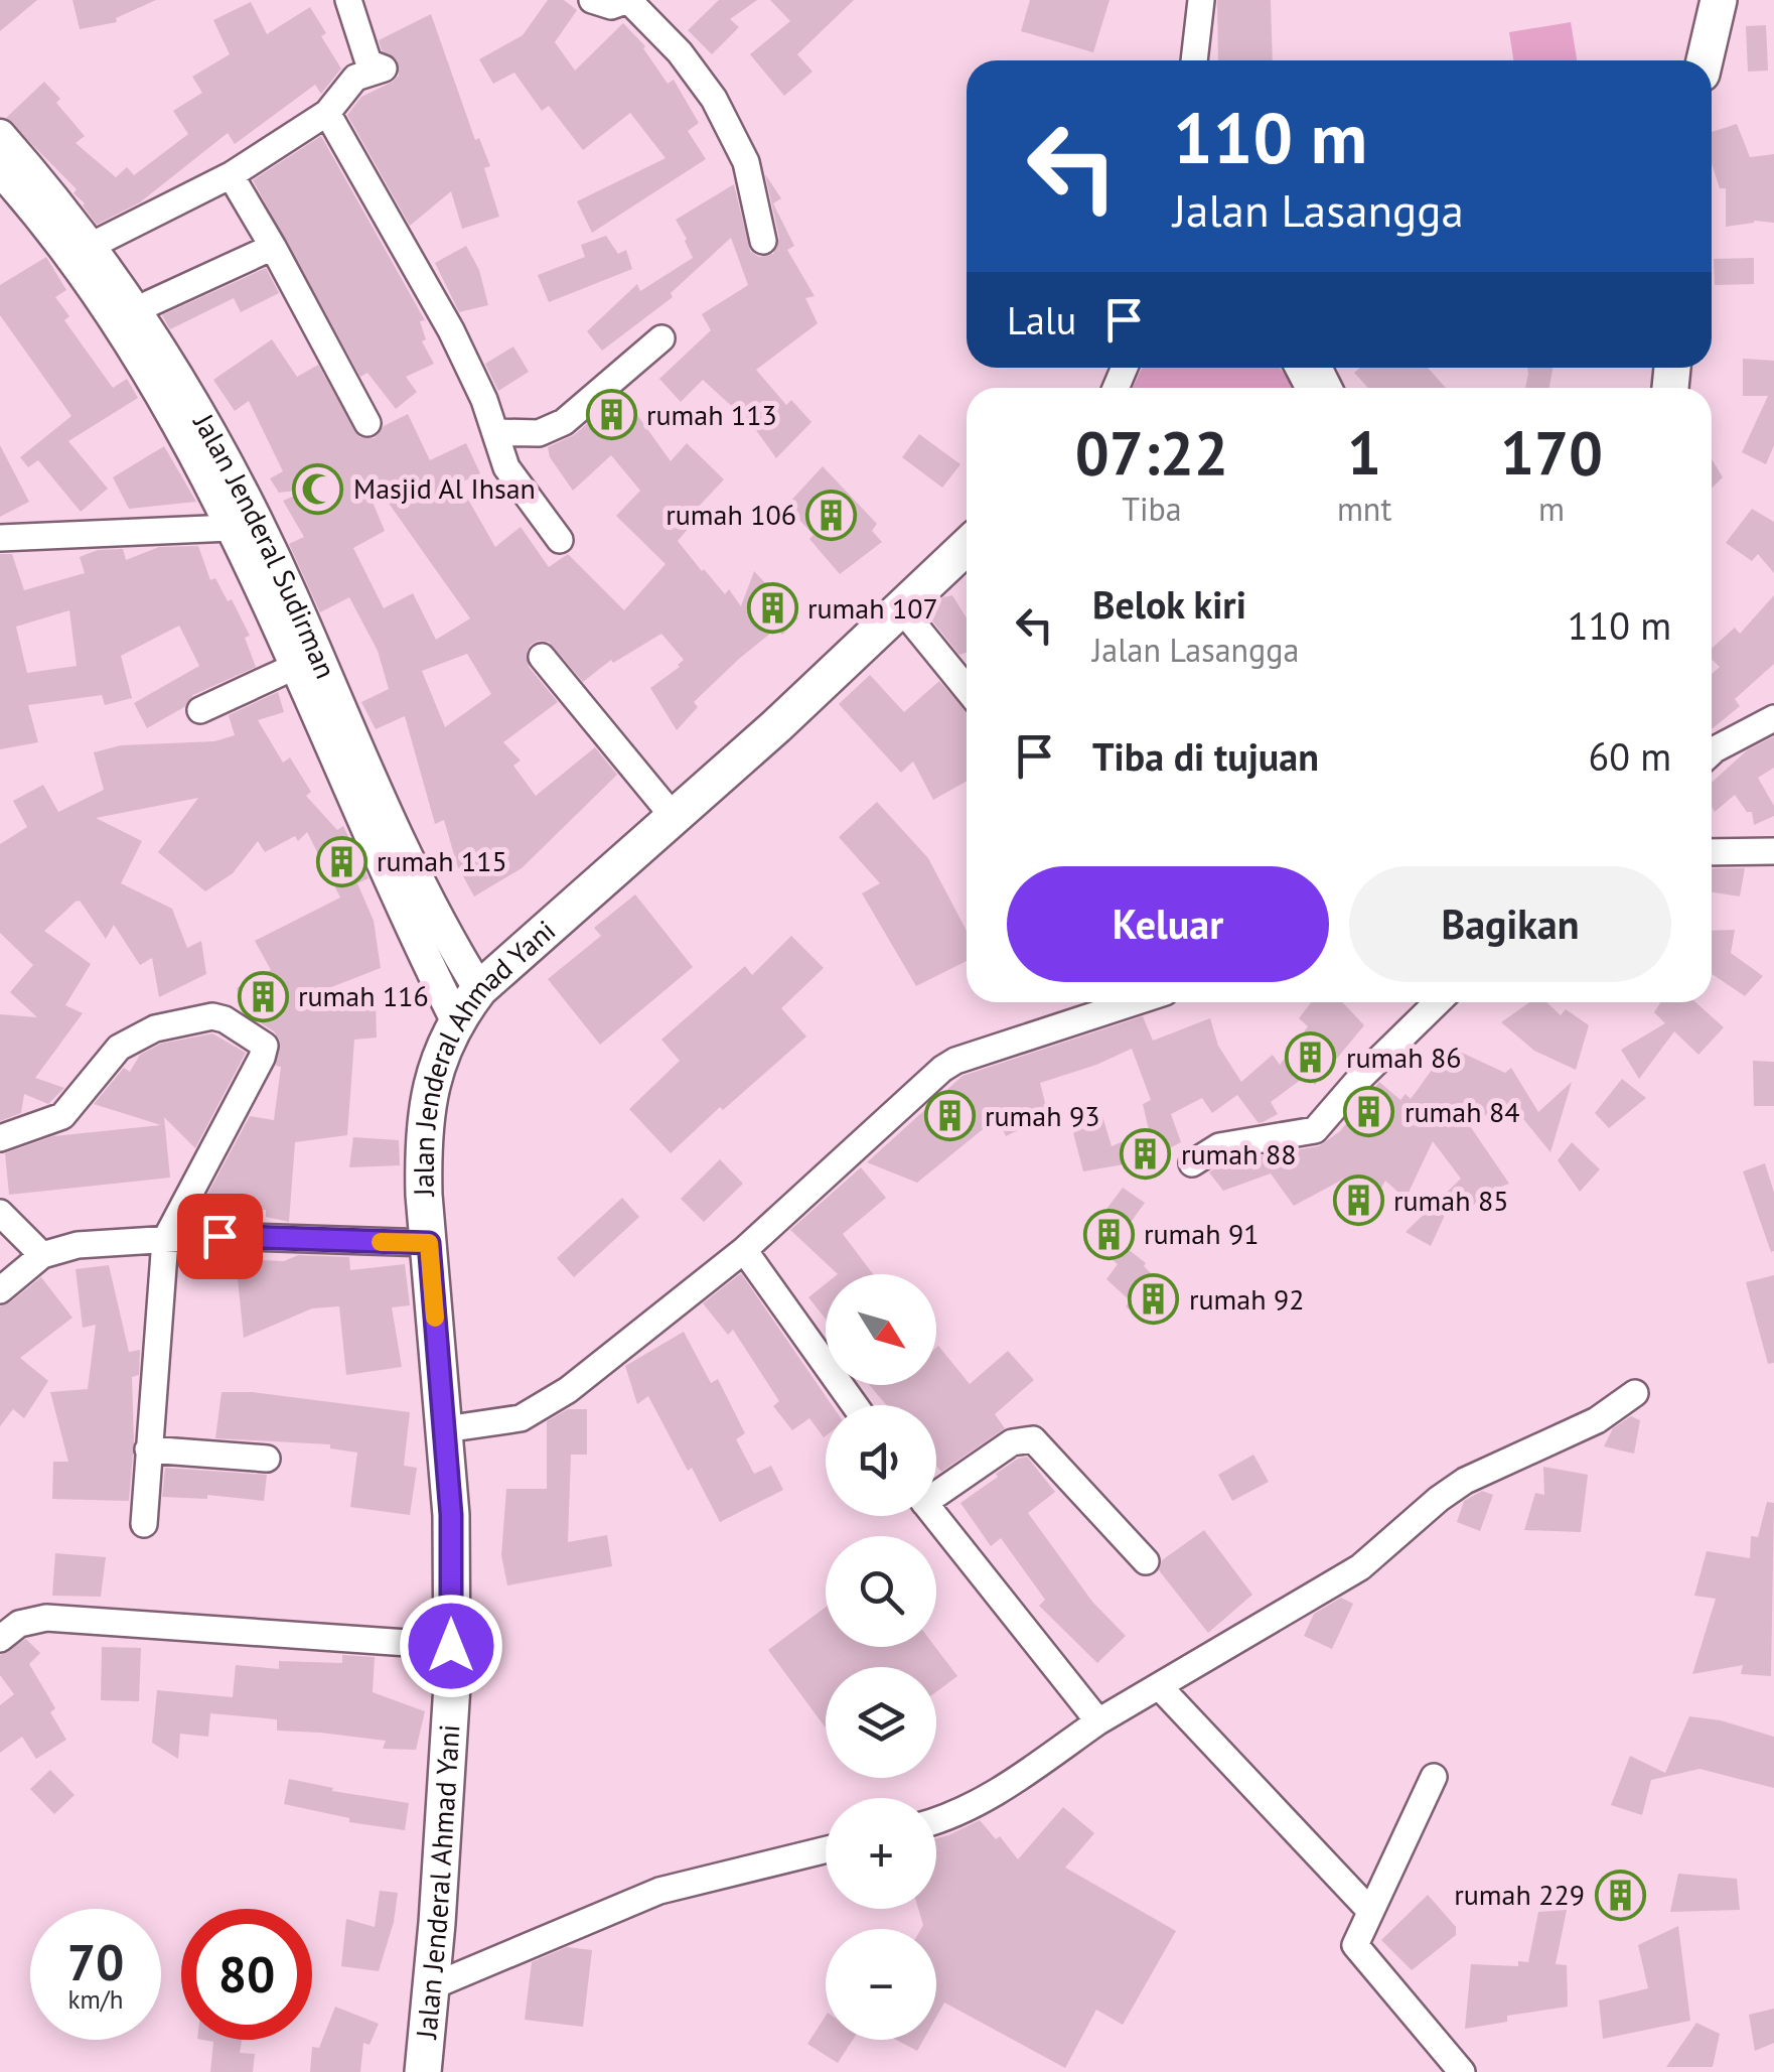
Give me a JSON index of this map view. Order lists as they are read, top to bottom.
{
  "streets": {
    "highway": ["Jalan Jenderal Ahmad Yani"],
    "main road": ["Jalan Jenderal Sudirman"]
  },
  "crossings": [
    ["Jalan Jenderal Sudirman", "Jalan Jenderal Ahmad Yani"]
  ],
  "places": {
    "building": [
      "rumah 113",
      "rumah 106",
      "rumah 107",
      "rumah 115",
      "rumah 116",
      "rumah 86",
      "rumah 84",
      "rumah 93",
      "rumah 88",
      "rumah 85",
      "rumah 91",
      "rumah 92",
      "rumah 229"
    ],
    "mosque": ["Masjid Al Ihsan"]
  },
  "north": "bottom right",
  "page": {
    "turn": ["110 m", "Jalan Lasangga"],
    "then": "Lalu",
    "eta": [
      "07:22",
      "Tiba",
      "1",
      "mnt",
      "170",
      "m"
    ],
    "list": [
      {
        "name": "Belok kiri",
        "note": "Jalan Lasangga",
        "value": "110 m"
      },
      {
        "name": "Tiba di tujuan",
        "value": "60 m"
      }
    ],
    "buttons": ["Keluar", "Bagikan"],
    "map_buttons": ["+", "−"],
    "speed": "70 km/h",
    "limit": "80"
  }
}
